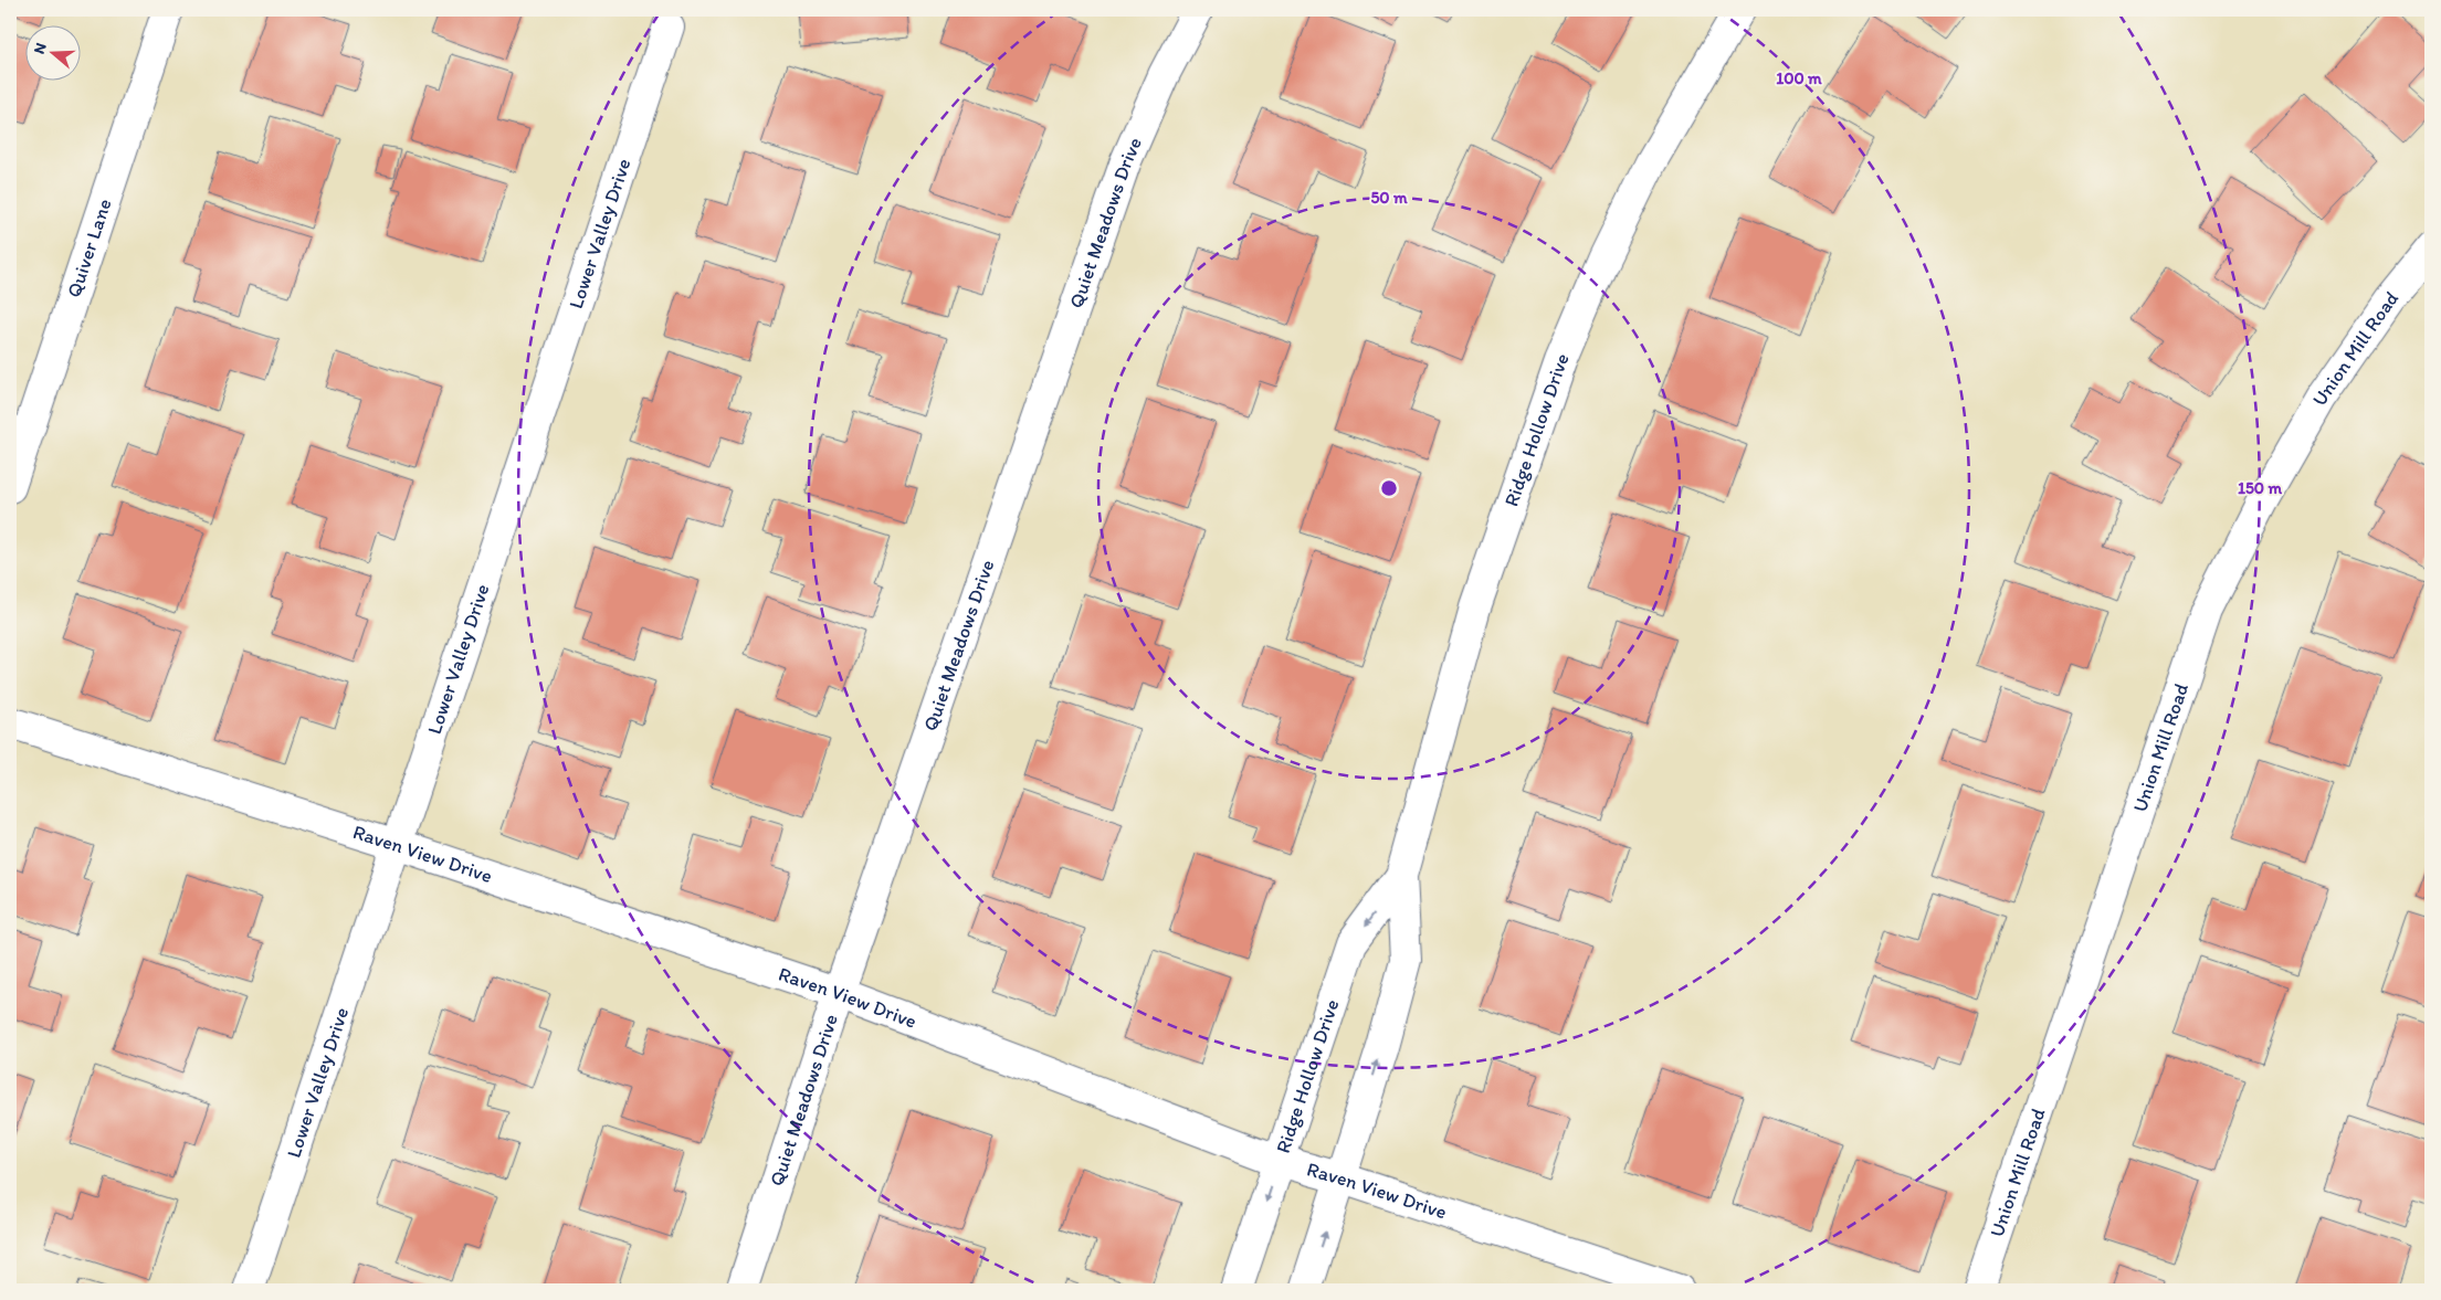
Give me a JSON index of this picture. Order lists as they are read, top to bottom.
{
  "streets": {
    "street": [
      "Quiet Meadows Drive",
      "Lower Valley Drive",
      "Quiver Lane",
      "Union Mill Road",
      "Ridge Hollow Drive",
      "Raven View Drive"
    ]
  },
  "crossings": [
    ["Quiet Meadows Drive", "Raven View Drive"],
    ["Lower Valley Drive", "Raven View Drive"],
    ["Ridge Hollow Drive", "Raven View Drive"]
  ],
  "north": "left",
  "rings": ["100 m", "50 m", "150 m"]
}
